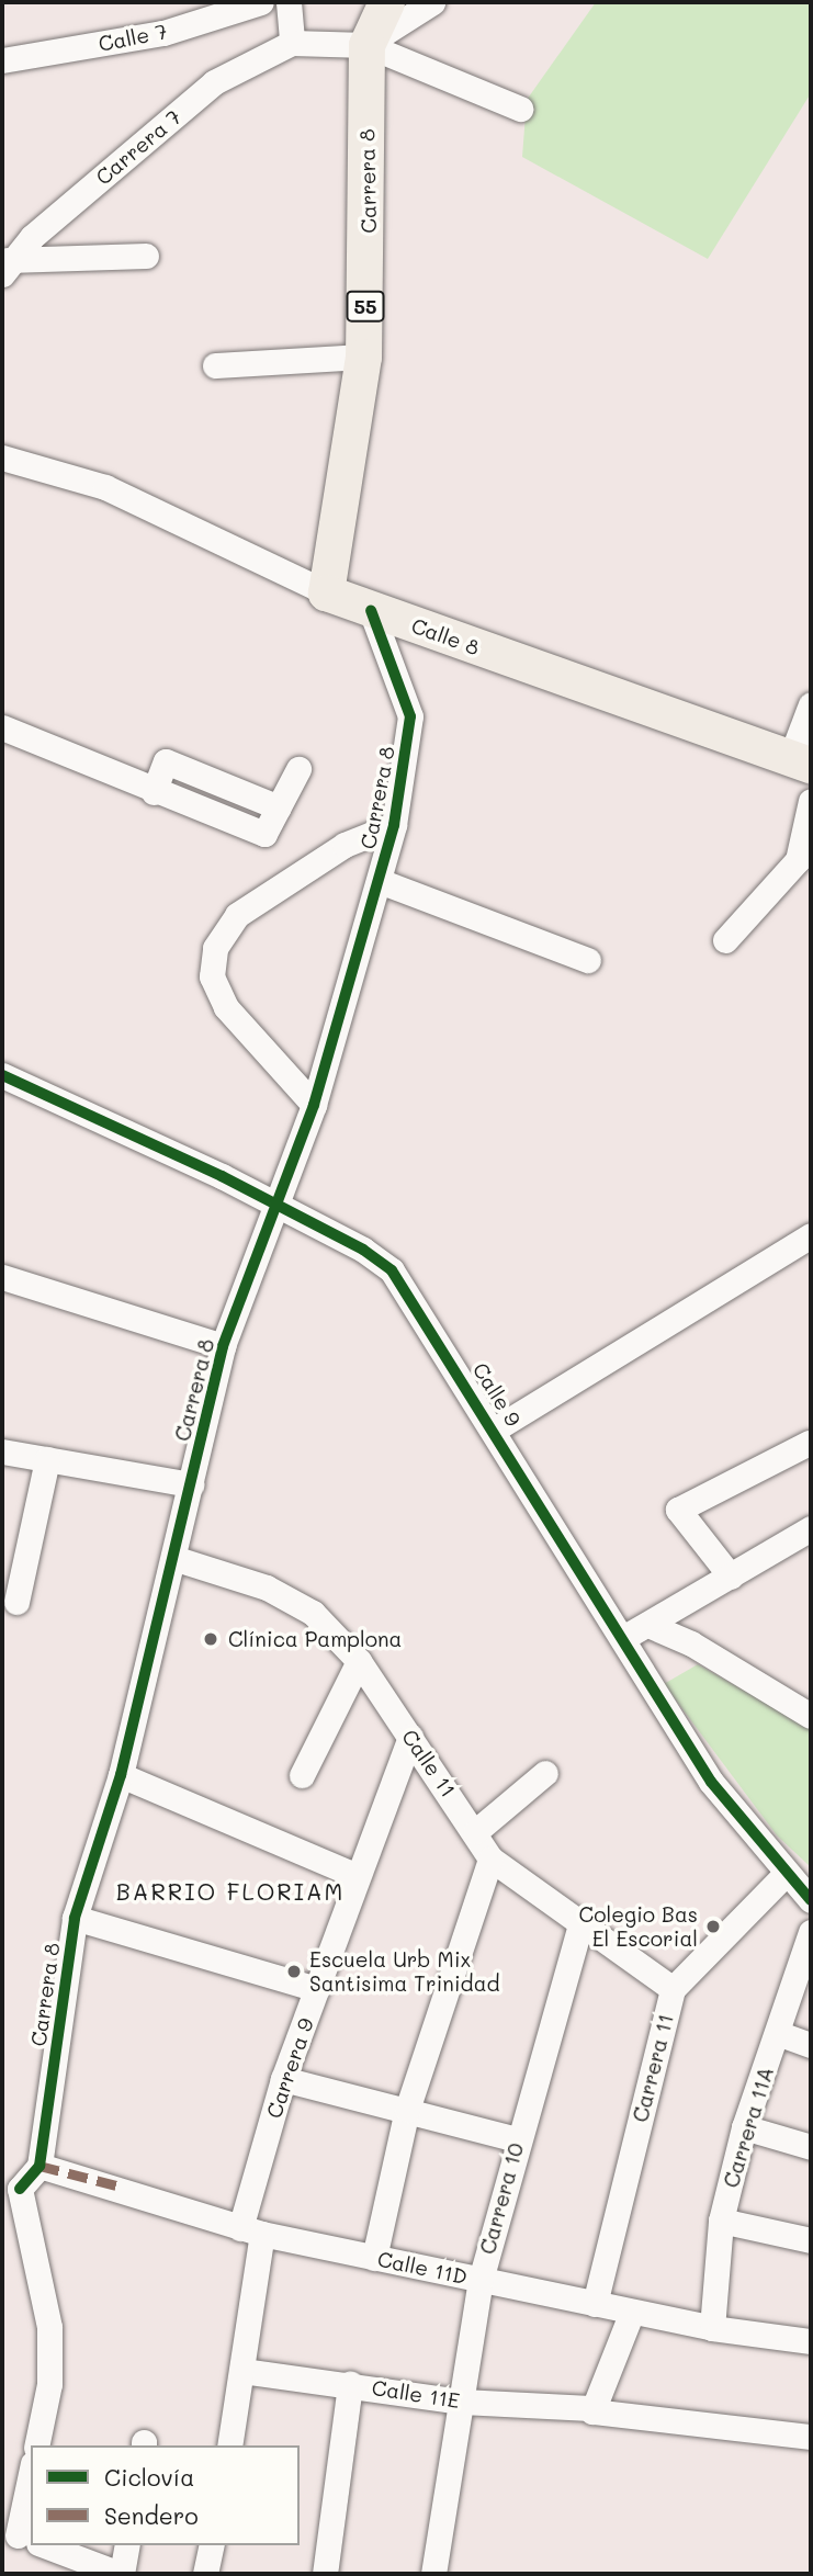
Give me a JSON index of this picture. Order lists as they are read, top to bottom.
{
  "streets": {
    "highway": ["Carrera 8", "55", "Calle 8"],
    "street": [
      "Calle 7",
      "Carrera 7",
      "Calle 9",
      "Calle 11",
      "Carrera 9",
      "Carrera 11",
      "Carrera 11A",
      "Carrera 10",
      "Calle 11D",
      "Calle 11E"
    ]
  },
  "crossings": [
    ["Carrera 7", "Carrera 8"],
    ["Carrera 8", "Calle 8"],
    ["Carrera 8", "Calle 9"],
    ["Carrera 8", "Calle 11"],
    ["Carrera 8", "Calle 11D"],
    ["Calle 9", "Carrera 11"],
    ["Calle 11", "Carrera 9"],
    ["Calle 11", "Carrera 11"],
    ["Calle 11", "Carrera 10"],
    ["Carrera 9", "Calle 11D"],
    ["Carrera 9", "Calle 11E"],
    ["Carrera 11", "Calle 11D"],
    ["Carrera 11A", "Calle 11D"],
    ["Carrera 10", "Calle 11D"],
    ["Carrera 10", "Calle 11E"]
  ],
  "districts": ["BARRIO FLORIAM"],
  "places": ["Clínica Pamplona", "Colegio Bas El Escorial", "Escuela Urb Mix Santisima Trinidad"],
  "legend": ["Ciclovía", "Sendero"]
}
